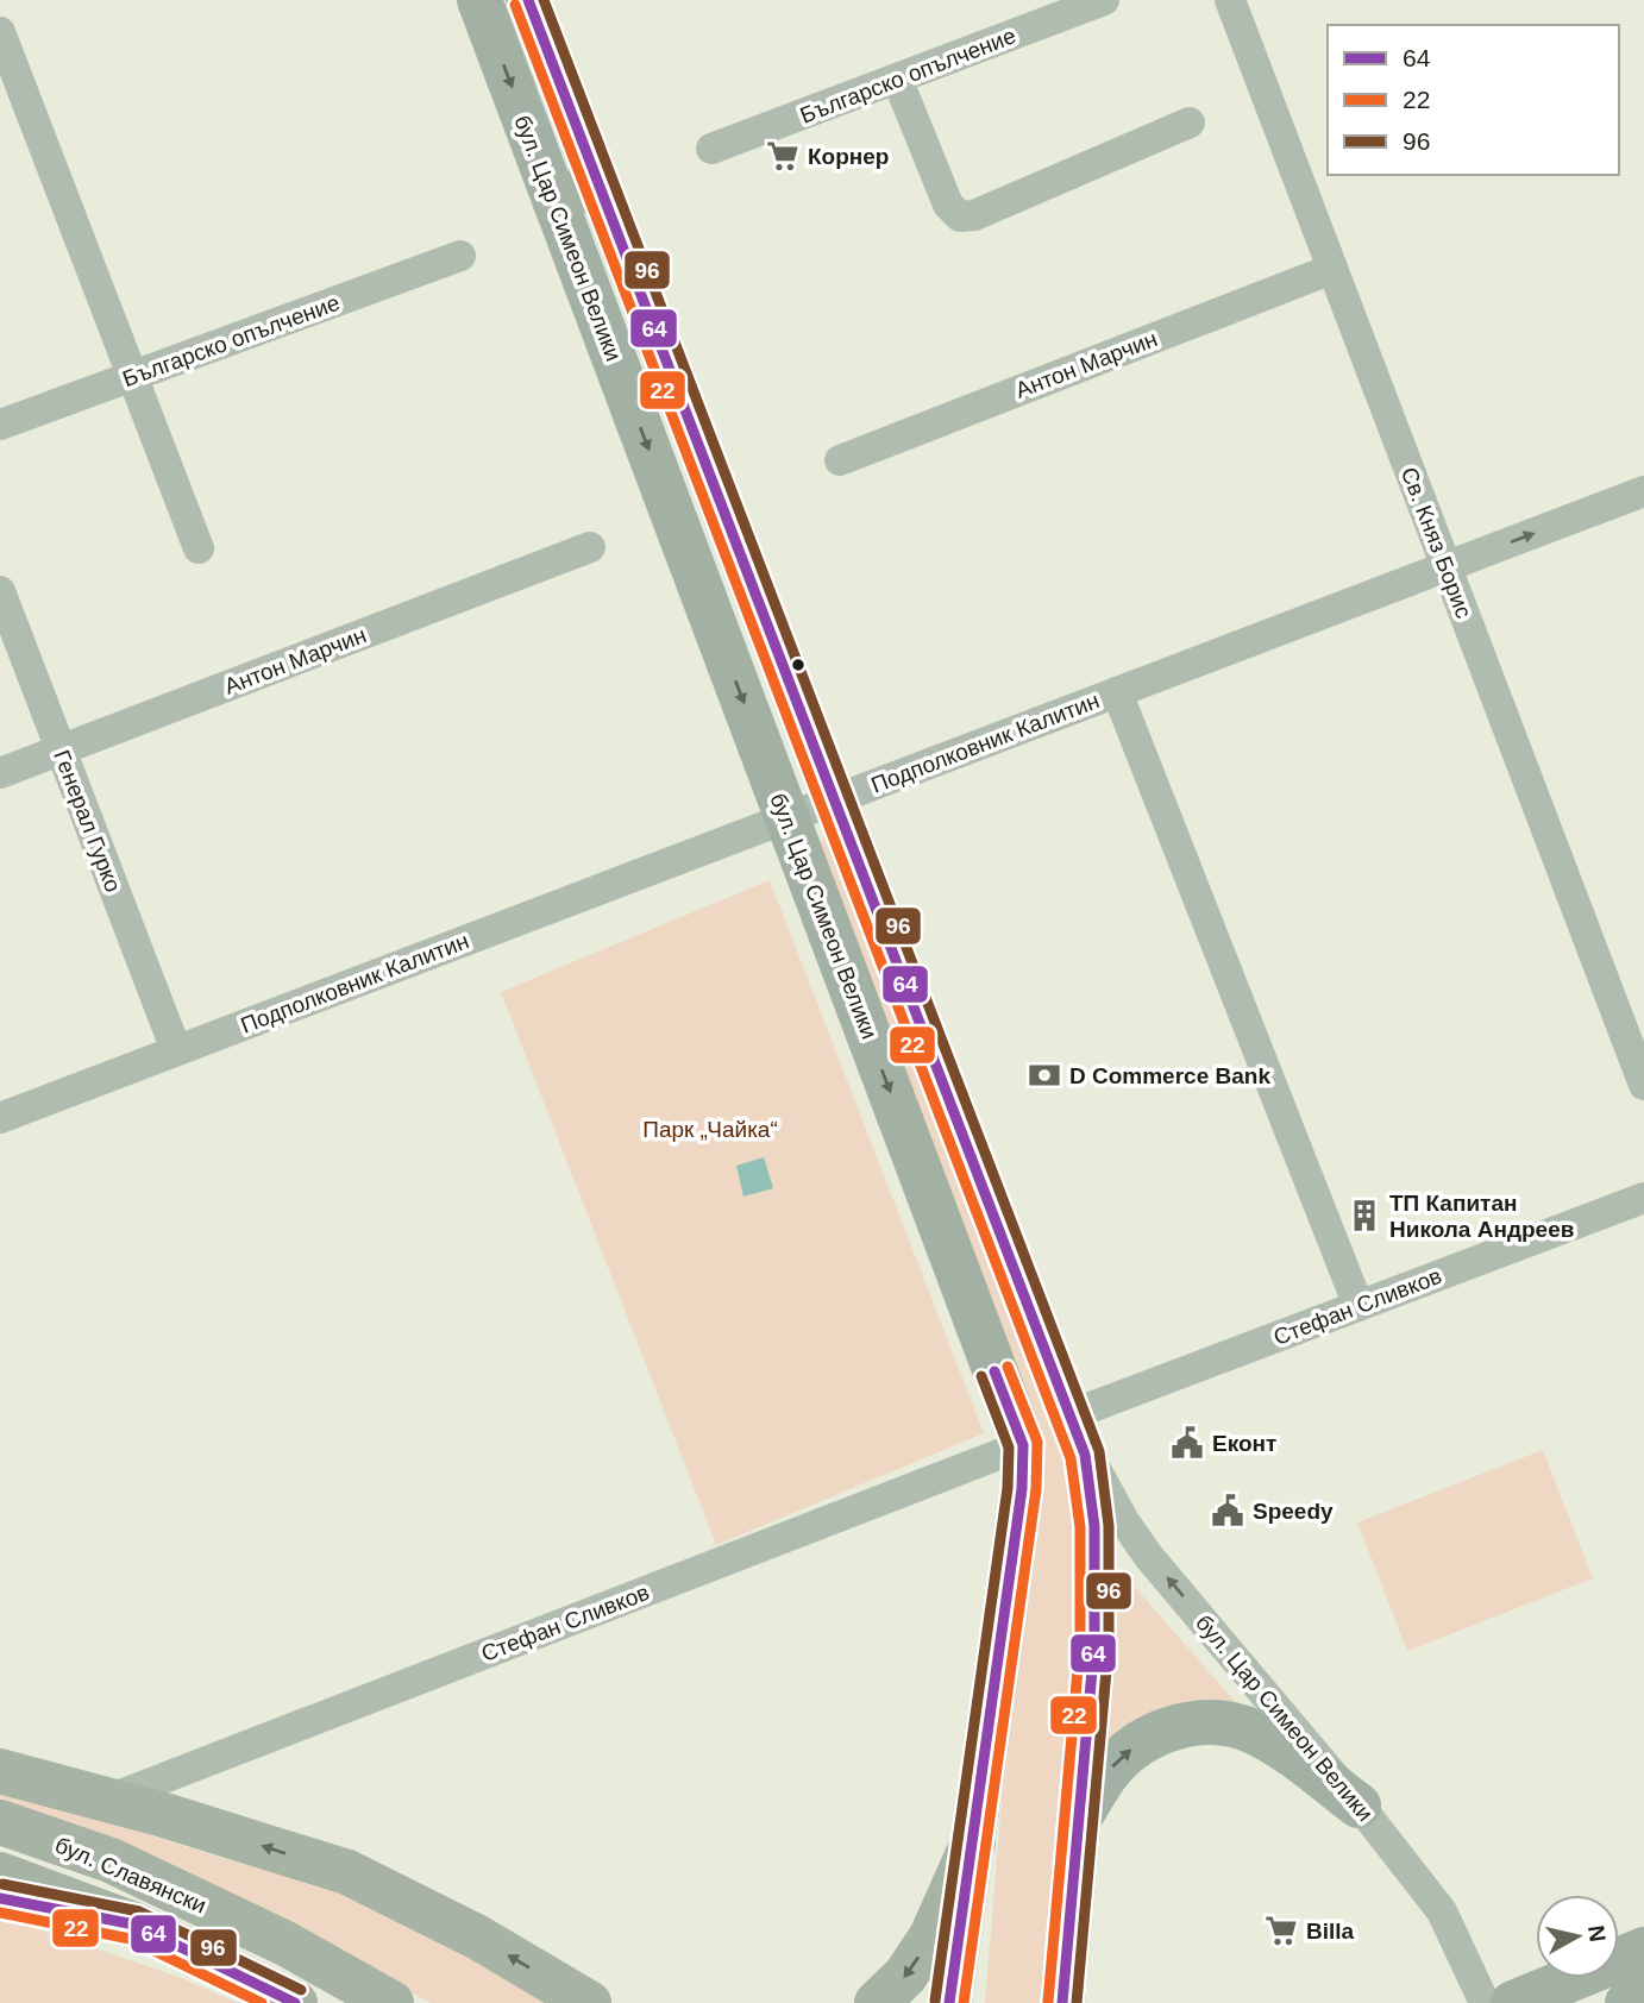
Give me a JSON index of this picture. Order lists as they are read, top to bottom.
{
  "streets": {
    "main road": ["бул. Цар Симеон Велики", "бул. Славянски"],
    "street": [
      "Българско опълчение",
      "Антон Марчин",
      "Св. Княз Борис",
      "Подполковник Калитин",
      "Генерал Гурко",
      "Стефан Сливков"
    ]
  },
  "crossings": [
    ["бул. Цар Симеон Велики", "Подполковник Калитин"],
    ["бул. Цар Симеон Велики", "Стефан Сливков"],
    ["Антон Марчин", "Св. Княз Борис"],
    ["Антон Марчин", "Генерал Гурко"],
    ["Св. Княз Борис", "Подполковник Калитин"],
    ["Подполковник Калитин", "Генерал Гурко"]
  ],
  "parks": ["Парк „Чайка“"],
  "places": {
    "supermarket": ["Корнер", "Billa"],
    "bank": ["D Commerce Bank"],
    "building": ["ТП Капитан Никола Андреев"],
    "public building": ["Еконт", "Speedy"]
  },
  "lines": ["transit line 64", "transit line 96", "transit line 22"],
  "legend": ["64", "22", "96"],
  "north": "right"
}
